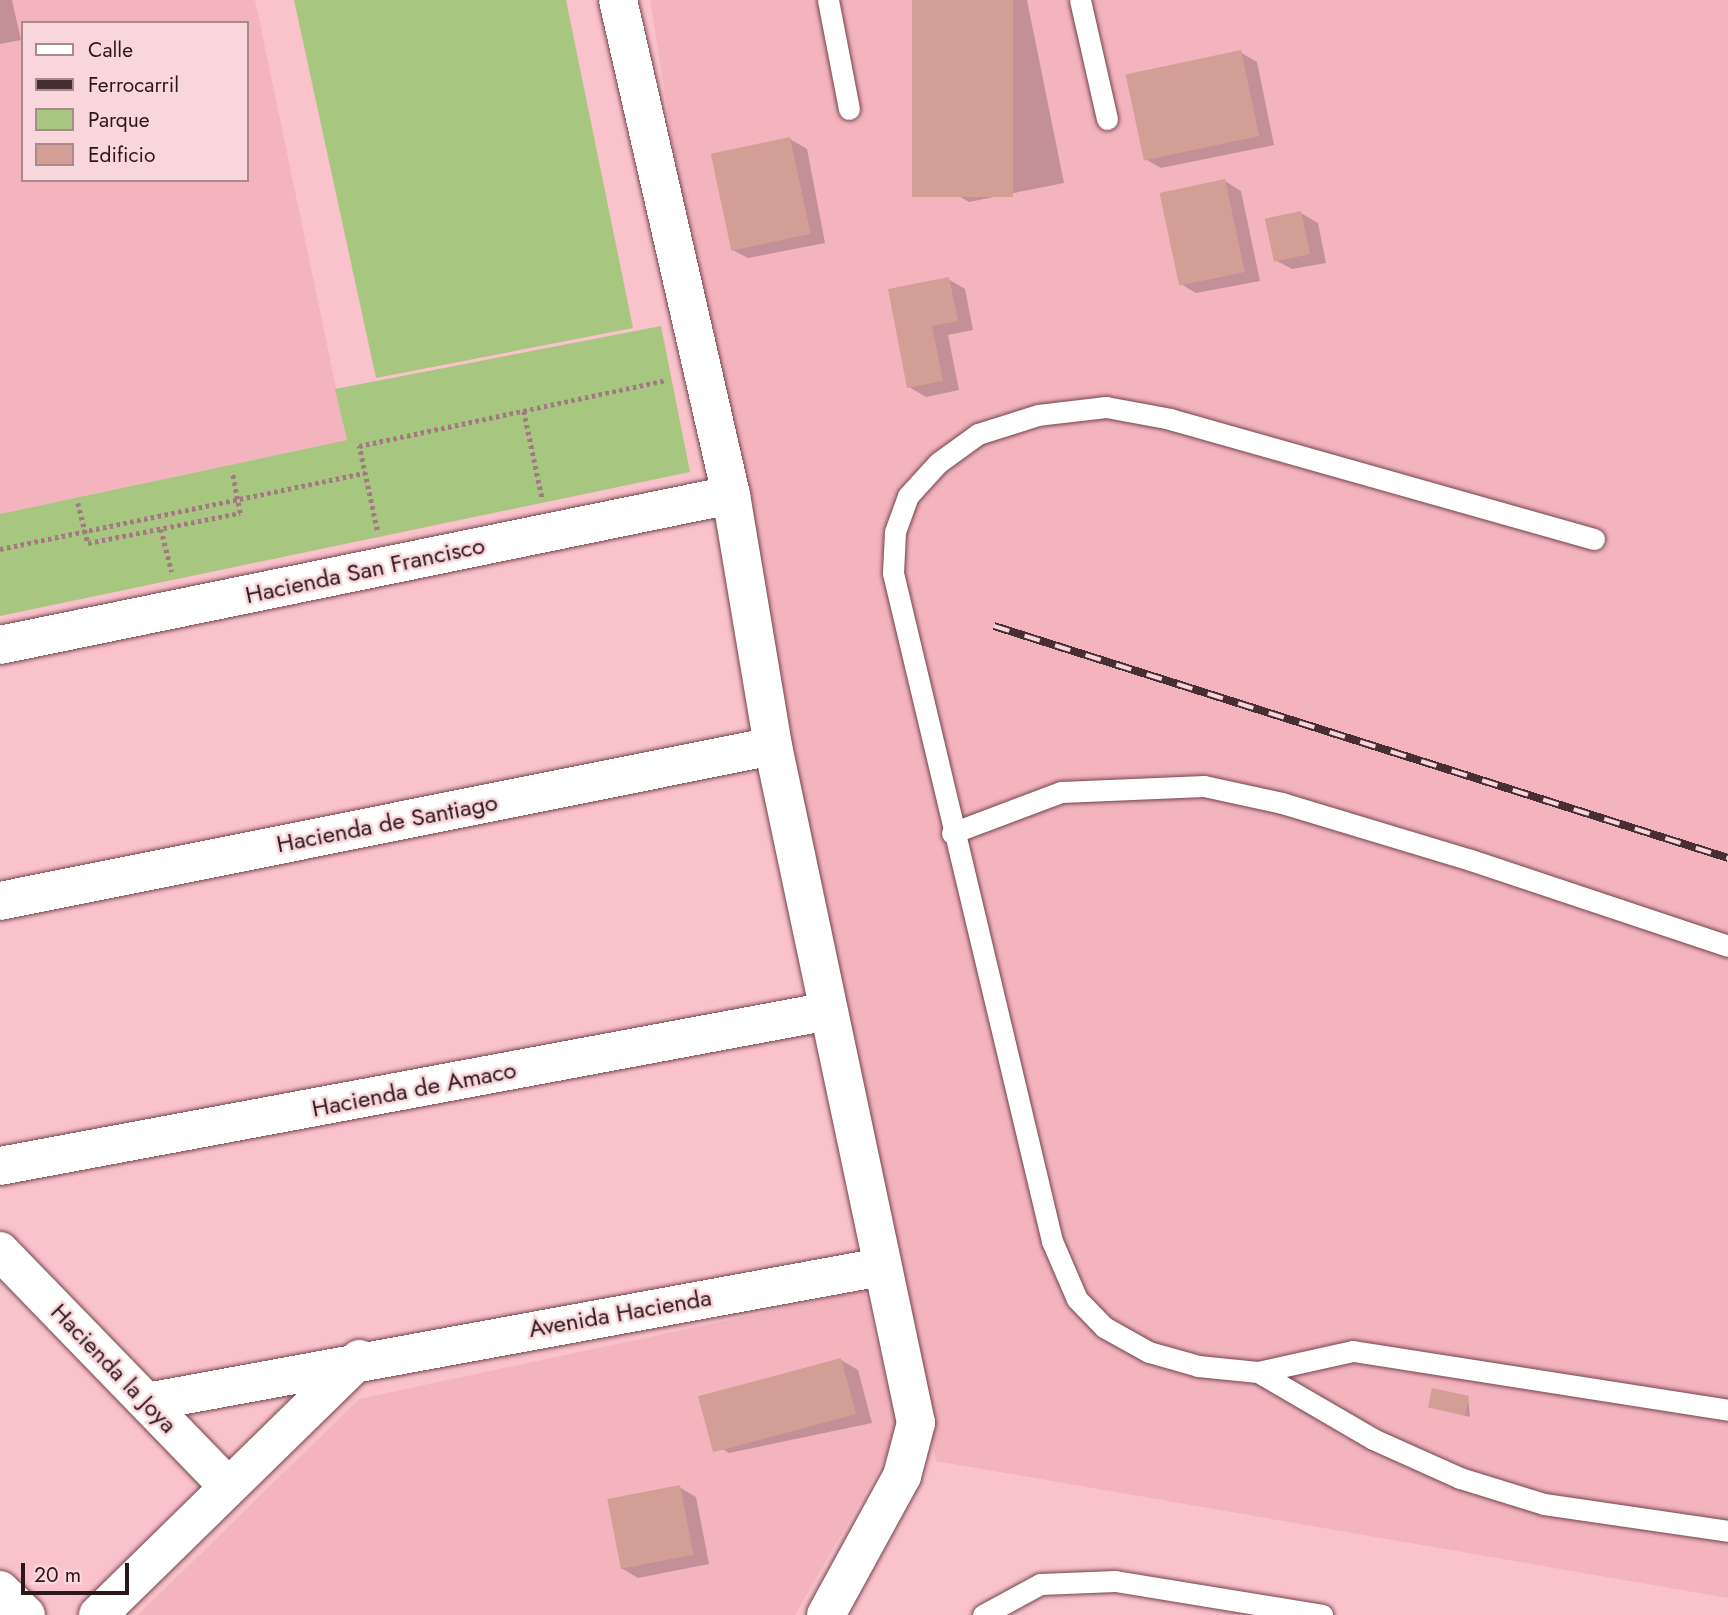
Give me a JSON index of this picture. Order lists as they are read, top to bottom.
{
  "streets": {
    "street": [
      "Hacienda San Francisco",
      "Hacienda de Santiago",
      "Hacienda de Amaco",
      "Avenida Hacienda",
      "Hacienda la Joya"
    ]
  },
  "crossings": [
    ["Avenida Hacienda", "Hacienda la Joya"]
  ],
  "legend": [
    "Calle",
    "Ferrocarril",
    "Parque",
    "Edificio"
  ],
  "scale_bar": "20 m"
}
